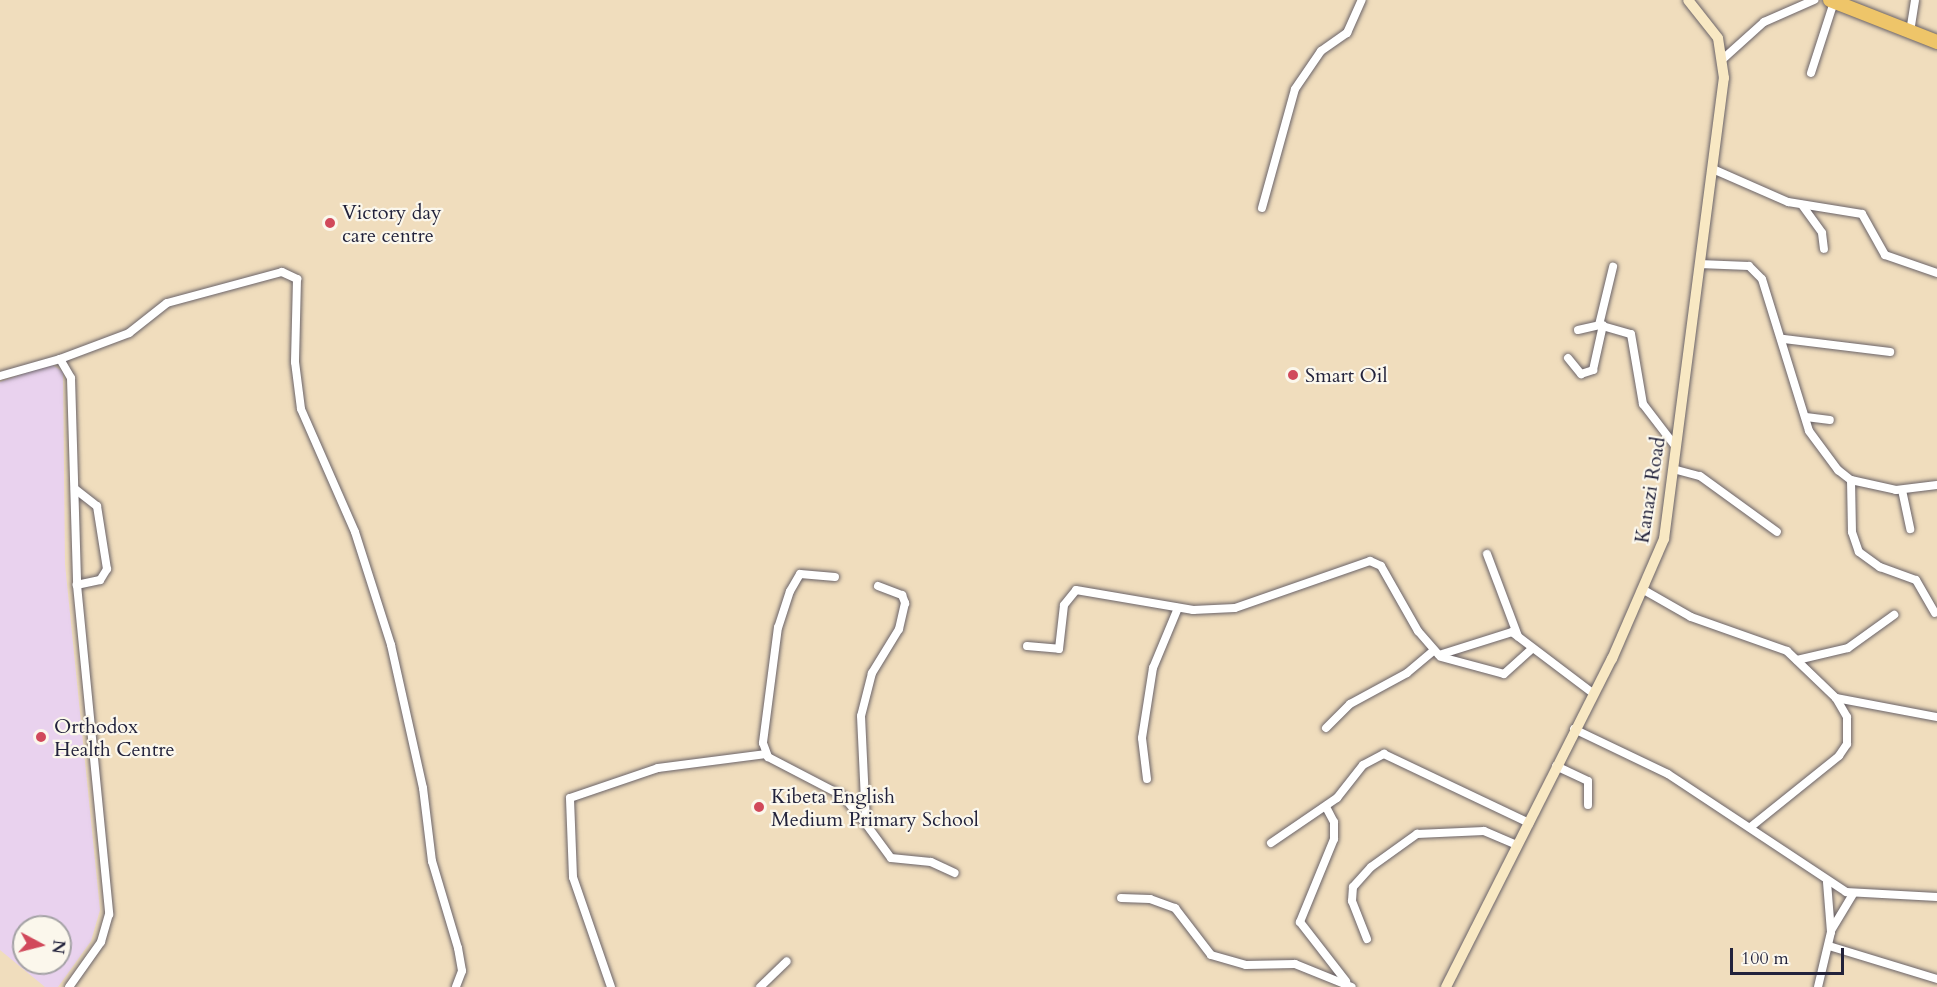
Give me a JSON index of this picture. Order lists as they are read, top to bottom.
{
  "streets": {
    "main road": ["Kanazi Road"]
  },
  "places": [
    "Victory day care centre",
    "Smart Oil",
    "Orthodox Health Centre",
    "Kibeta English Medium Primary School"
  ],
  "scale_bar": "100 m",
  "north": "right"
}
